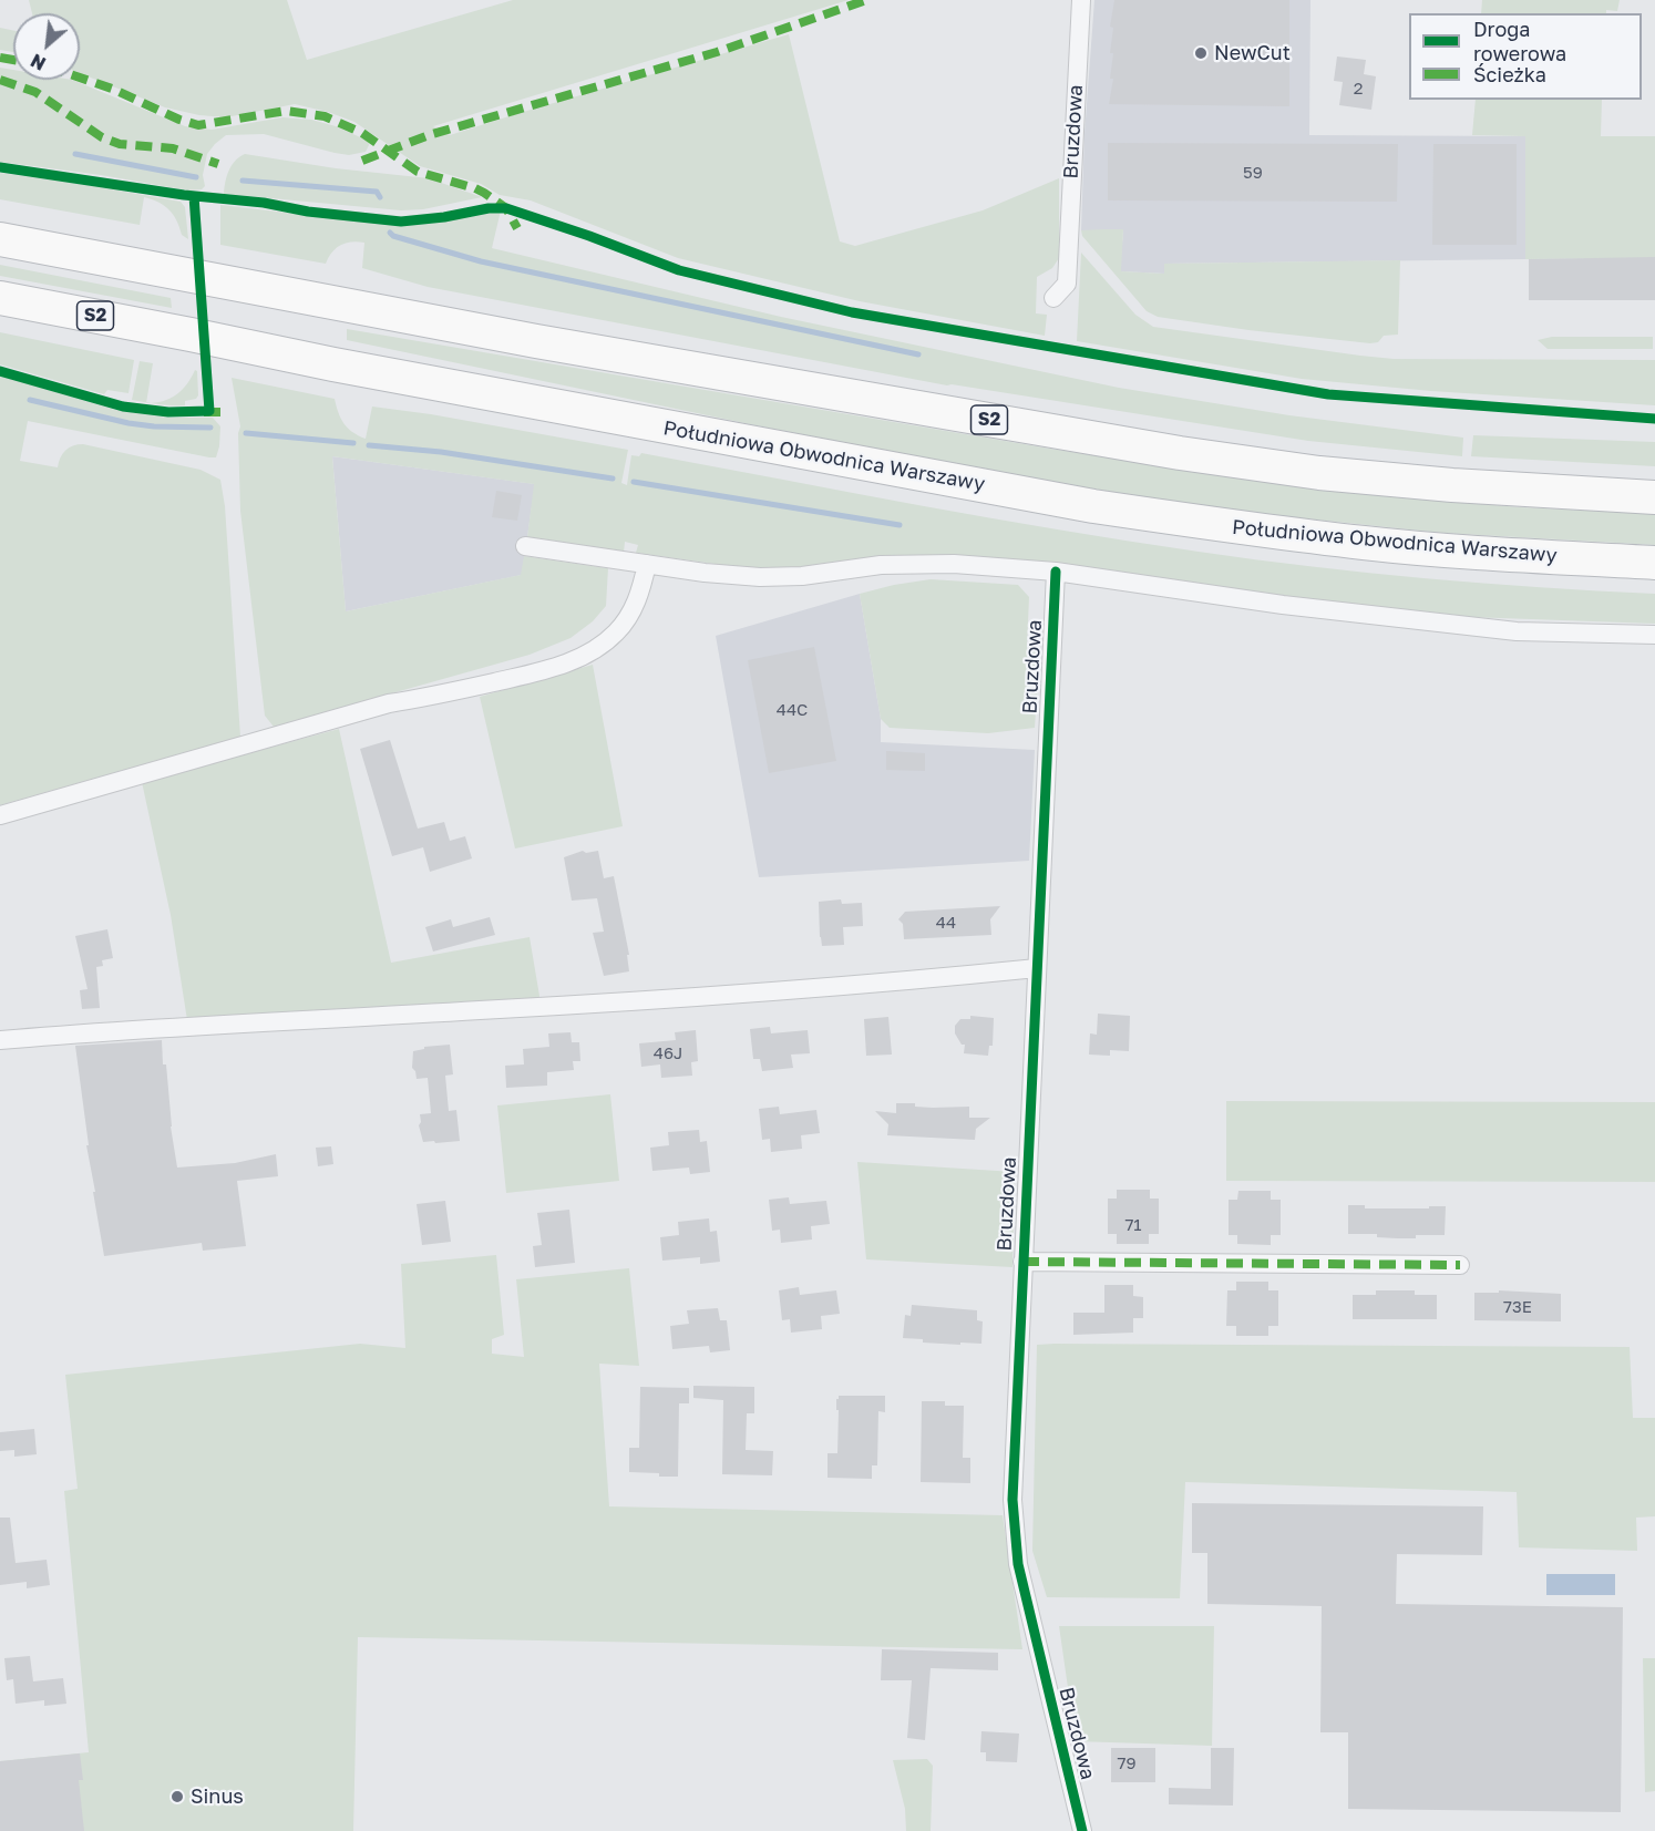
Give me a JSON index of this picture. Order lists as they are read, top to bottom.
{
  "streets": {
    "highway": ["S2", "Południowa Obwodnica Warszawy"],
    "street": ["Bruzdowa"]
  },
  "places": ["NewCut", "Sinus"],
  "house_numbers": [
    "2",
    "59",
    "44C",
    "44",
    "46J",
    "71",
    "73E",
    "79"
  ],
  "legend": ["Droga rowerowa", "Ścieżka"],
  "north": "bottom left"
}
